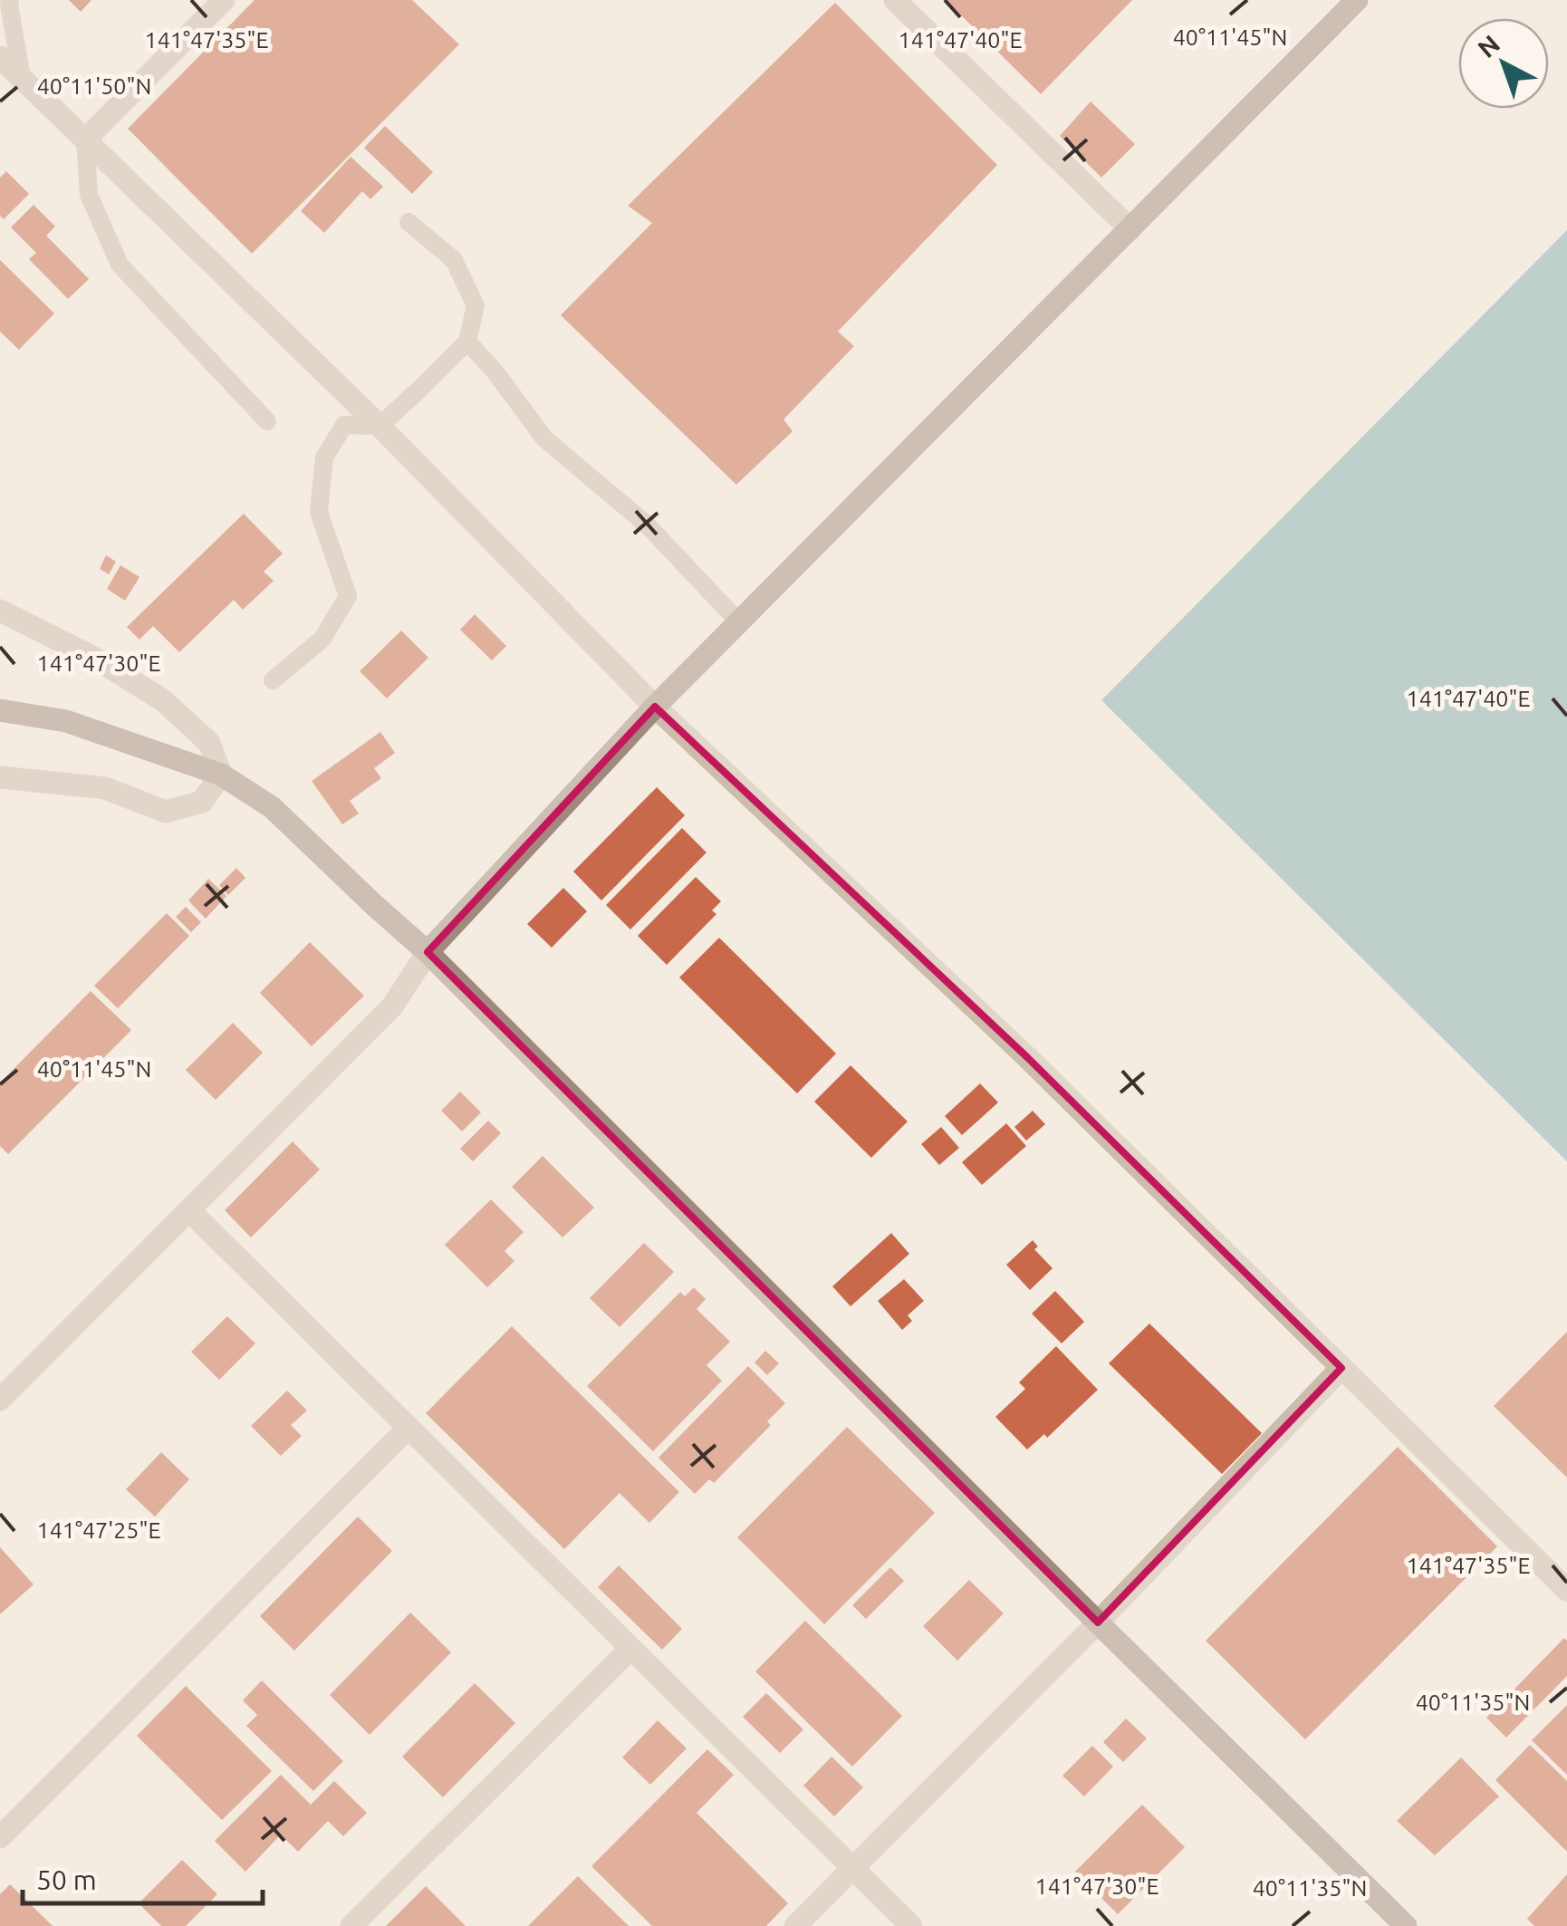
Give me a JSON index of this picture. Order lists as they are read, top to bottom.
{
  "scale_bar": "50 m",
  "north": "top left",
  "coordinates": [
    "40°11'45\"N",
    "141°47'40\"E",
    "141°47'35\"E",
    "40°11'50\"N",
    "141°47'30\"E",
    "141°47'25\"E",
    "40°11'35\"N"
  ]
}
